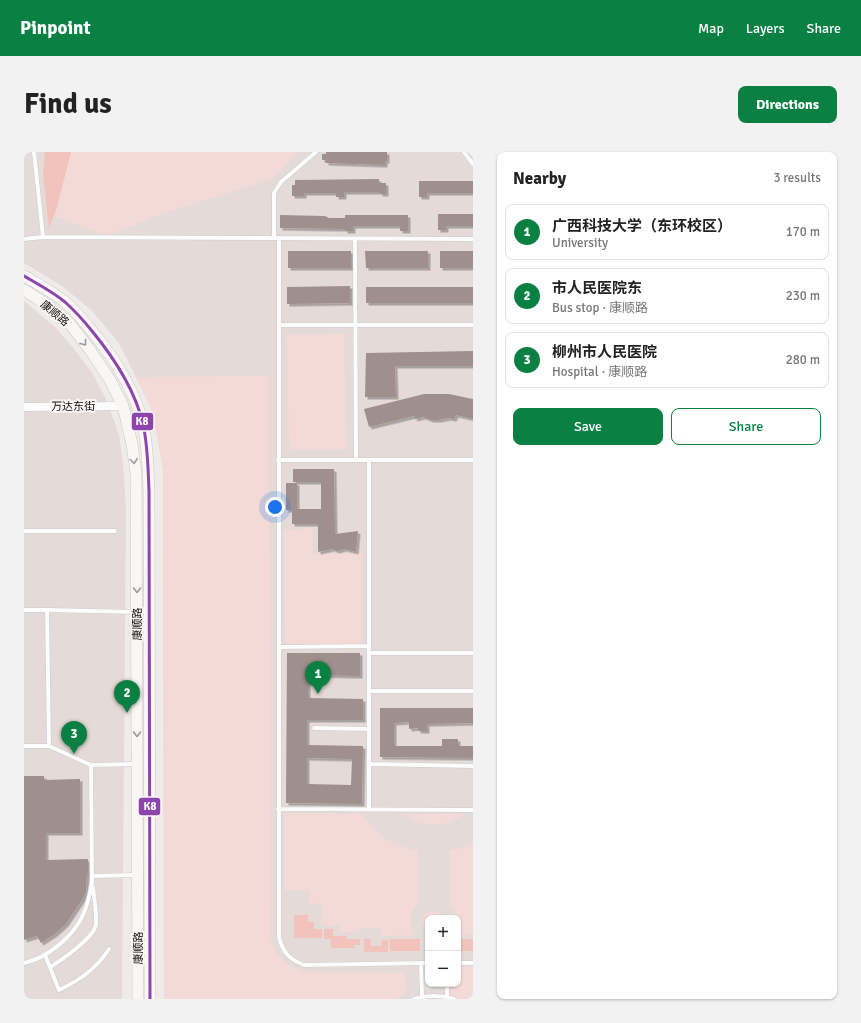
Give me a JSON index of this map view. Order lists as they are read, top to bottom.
{
  "streets": {
    "main road": ["康顺路"],
    "street": ["万达东街"]
  },
  "crossings": [
    ["康顺路", "万达东街"]
  ],
  "lines": ["transit line K8"],
  "page": {
    "header": "Pinpoint",
    "nav": ["Map", "Layers", "Share"],
    "buttons": [
      "Directions",
      ["Save", "Share"]
    ],
    "title": "Find us",
    "heading": ["Nearby", "3 results"],
    "list": [
      {
        "mark": "1",
        "name": "广西科技大学（东环校区）",
        "note": "University",
        "value": "170 m"
      },
      {
        "mark": "2",
        "name": "市人民医院东",
        "note": "Bus stop · 康顺路",
        "value": "230 m"
      },
      {
        "mark": "3",
        "name": "柳州市人民医院",
        "note": "Hospital · 康顺路",
        "value": "280 m"
      }
    ],
    "pins": ["1", "2", "3"],
    "map_buttons": ["+", "−"]
  }
}
